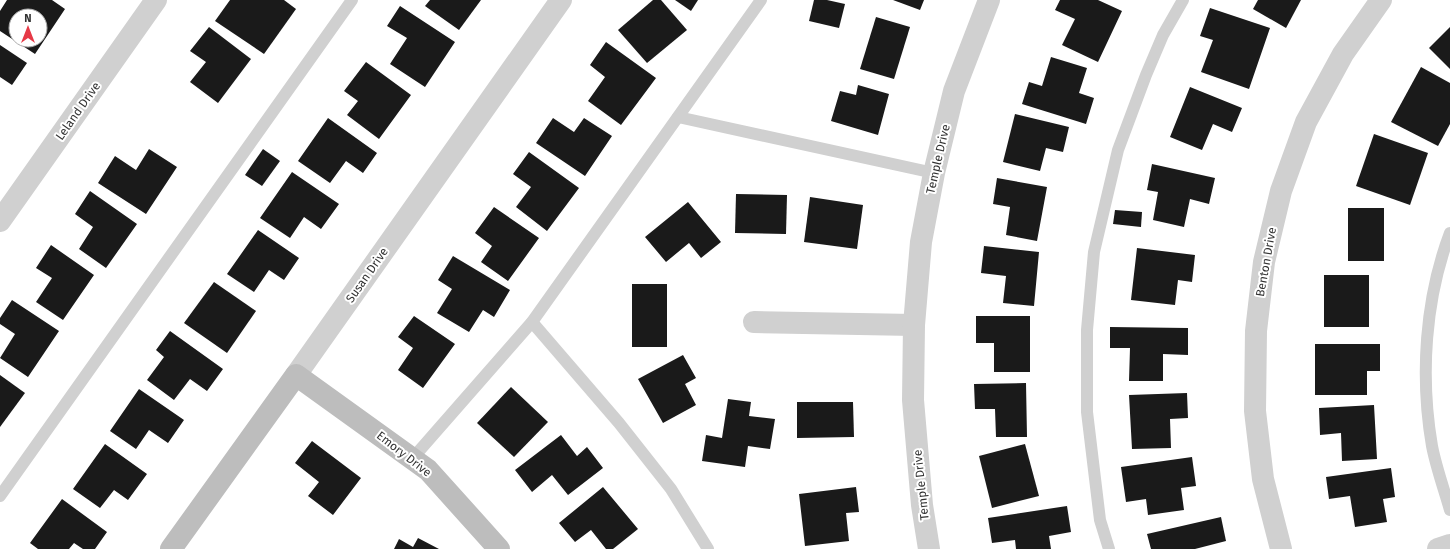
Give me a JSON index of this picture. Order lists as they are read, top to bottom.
{
  "streets": {
    "main road": ["Susan Drive", "Emory Drive"],
    "street": ["Leland Drive", "Temple Drive", "Benton Drive"]
  },
  "crossings": [
    ["Susan Drive", "Emory Drive"]
  ],
  "north": "top"
}
